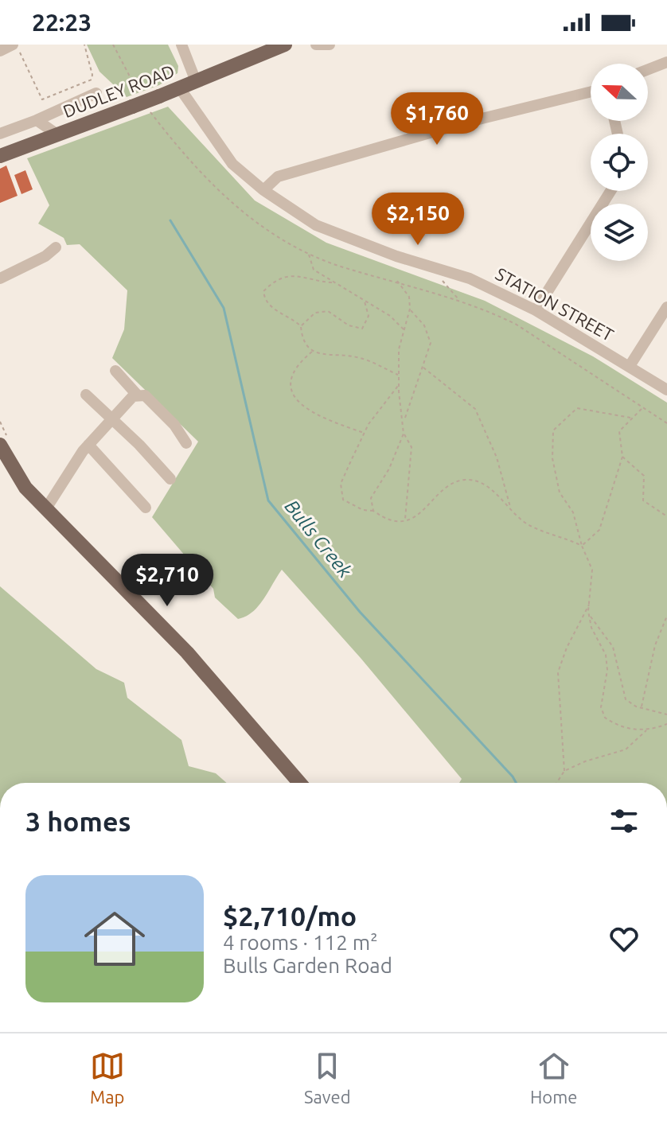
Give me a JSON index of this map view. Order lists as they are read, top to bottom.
{
  "streets": {
    "main road": ["DUDLEY ROAD"],
    "street": ["STATION STREET"]
  },
  "crossings": [
    ["DUDLEY ROAD", "STATION STREET"]
  ],
  "water": ["Bulls Creek"],
  "north": "left",
  "page": {
    "status": "22:23",
    "price": ["$1,760", "$2,150", "$2,710"],
    "heading": "3 homes",
    "list": [
      {
        "name": "$2,710/mo",
        "note": "4 rooms · 112 m² · Bulls Garden Road"
      }
    ],
    "tabs": ["Map", "Saved", "Home"]
  }
}
